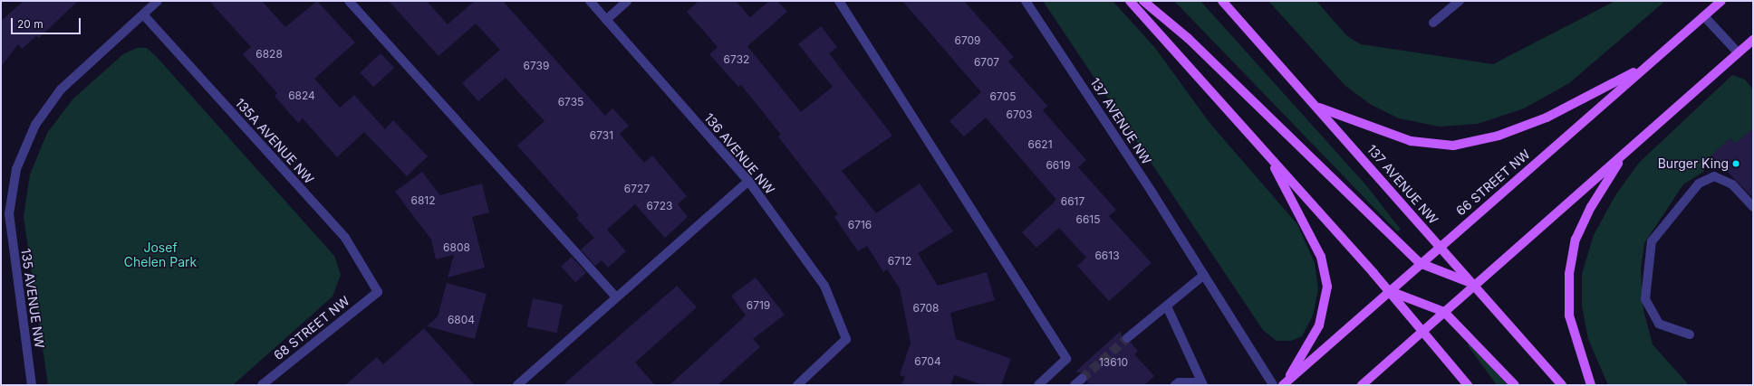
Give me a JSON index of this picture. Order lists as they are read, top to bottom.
{
  "streets": {
    "main road": ["137 AVENUE NW", "66 STREET NW"],
    "street": [
      "135A AVENUE NW",
      "136 AVENUE NW",
      "135 AVENUE NW",
      "68 STREET NW"
    ]
  },
  "crossings": [
    ["137 AVENUE NW", "66 STREET NW"],
    ["135A AVENUE NW", "135 AVENUE NW"],
    ["135A AVENUE NW", "68 STREET NW"]
  ],
  "parks": ["Josef Chelen Park"],
  "places": ["Burger King"],
  "house_numbers": [
    "6709",
    "6828",
    "6732",
    "6707",
    "6739",
    "6824",
    "6705",
    "6735",
    "6703",
    "6731",
    "6621",
    "6619",
    "6727",
    "6812",
    "6617",
    "6723",
    "6615",
    "6716",
    "6808",
    "6613",
    "6712",
    "6719",
    "6708",
    "6804",
    "6704",
    "13610"
  ],
  "scale_bar": "20 m"
}
